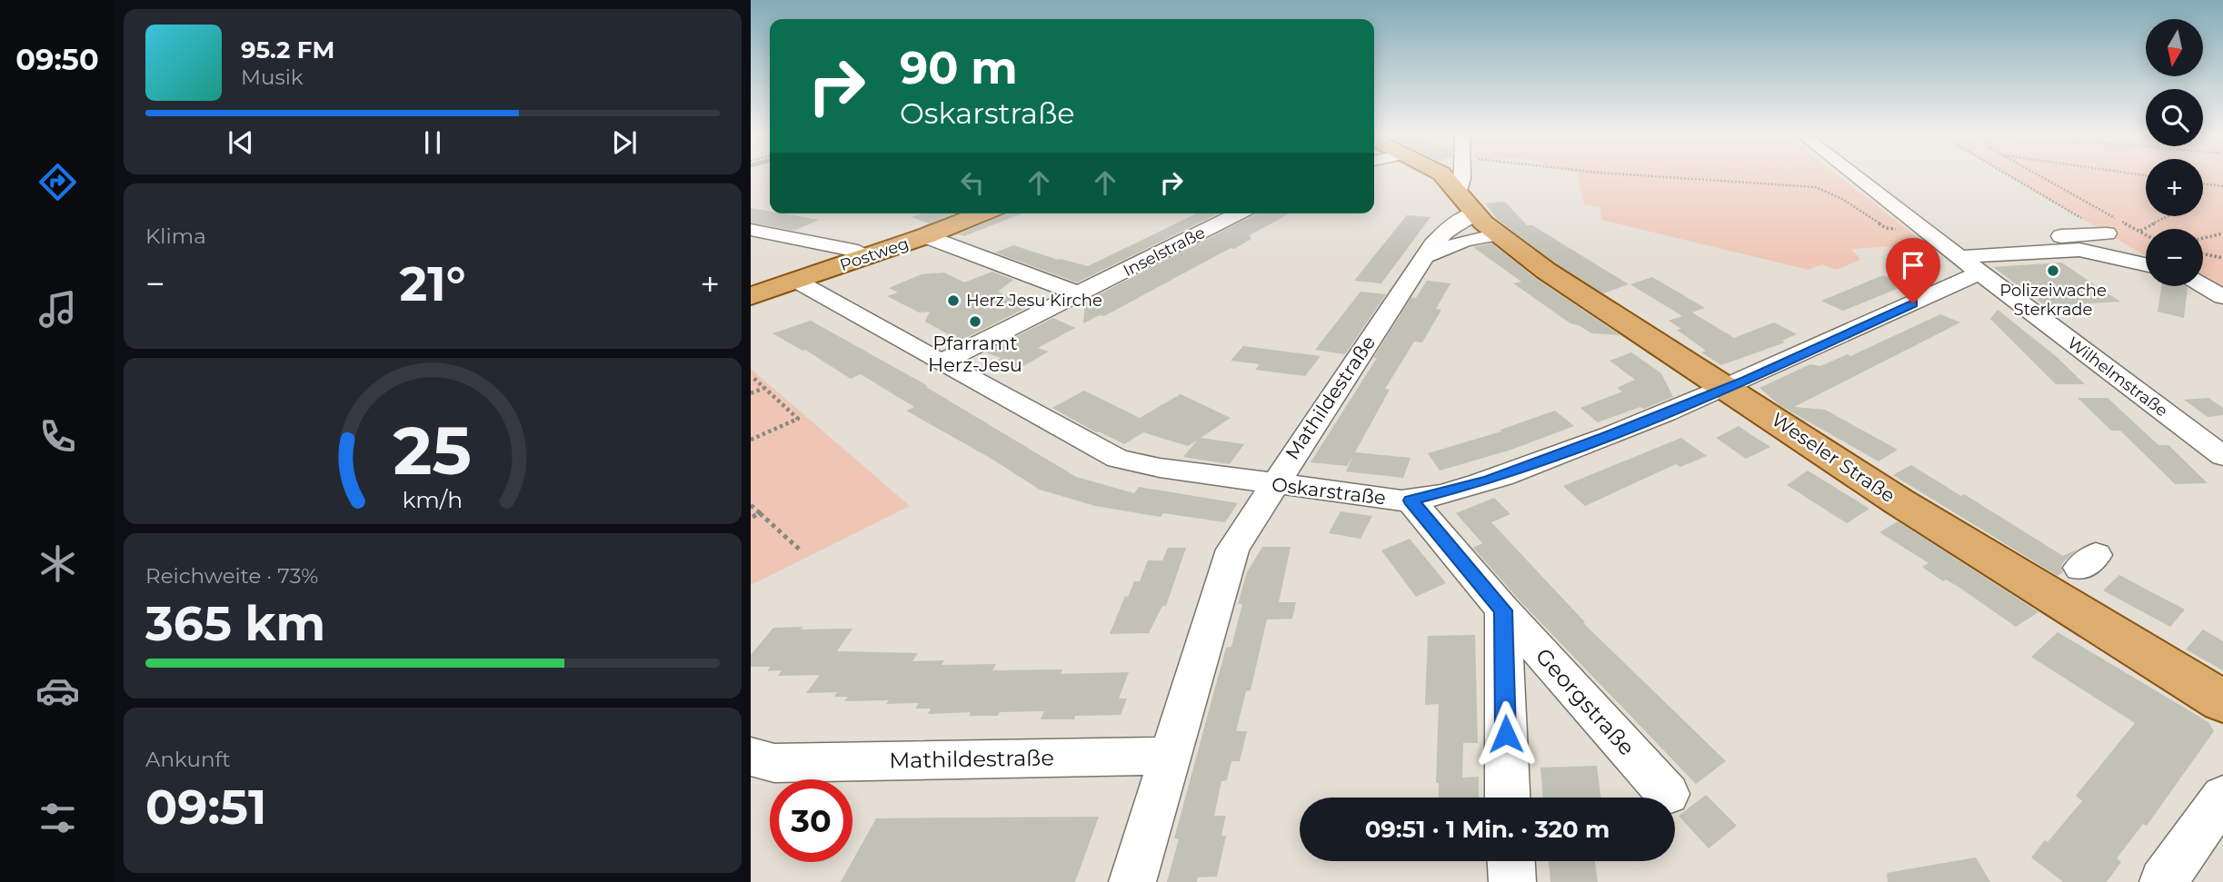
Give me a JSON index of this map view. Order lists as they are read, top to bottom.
{
  "streets": {
    "main road": ["Postweg", "Weseler Straße"],
    "street": [
      "Inselstraße",
      "Wilhelmstraße",
      "Mathildestraße",
      "Oskarstraße",
      "Georgstraße"
    ]
  },
  "crossings": [
    ["Inselstraße", "Oskarstraße"],
    ["Postweg", "Oskarstraße"],
    ["Wilhelmstraße", "Oskarstraße"],
    ["Mathildestraße", "Weseler Straße"],
    ["Mathildestraße", "Oskarstraße"],
    ["Weseler Straße", "Oskarstraße"],
    ["Oskarstraße", "Georgstraße"]
  ],
  "places": ["Polizeiwache Sterkrade", "Herz Jesu Kirche", "Pfarramt Herz-Jesu"],
  "north": "bottom",
  "page": {
    "tabs": "09:50",
    "map_buttons": ["+", "−"],
    "turn": ["90 m", "Oskarstraße"],
    "song": ["95.2 FM", "Musik"],
    "tile": [
      "Klima",
      ["Reichweite · 73%", "365 km"],
      ["Ankunft", "09:51"]
    ],
    "heat": ["−", "21°", "+"],
    "limit": "30",
    "trip": "09:51 · 1 Min. · 320 m",
    "gauge": ["25", "km/h"]
  }
}
